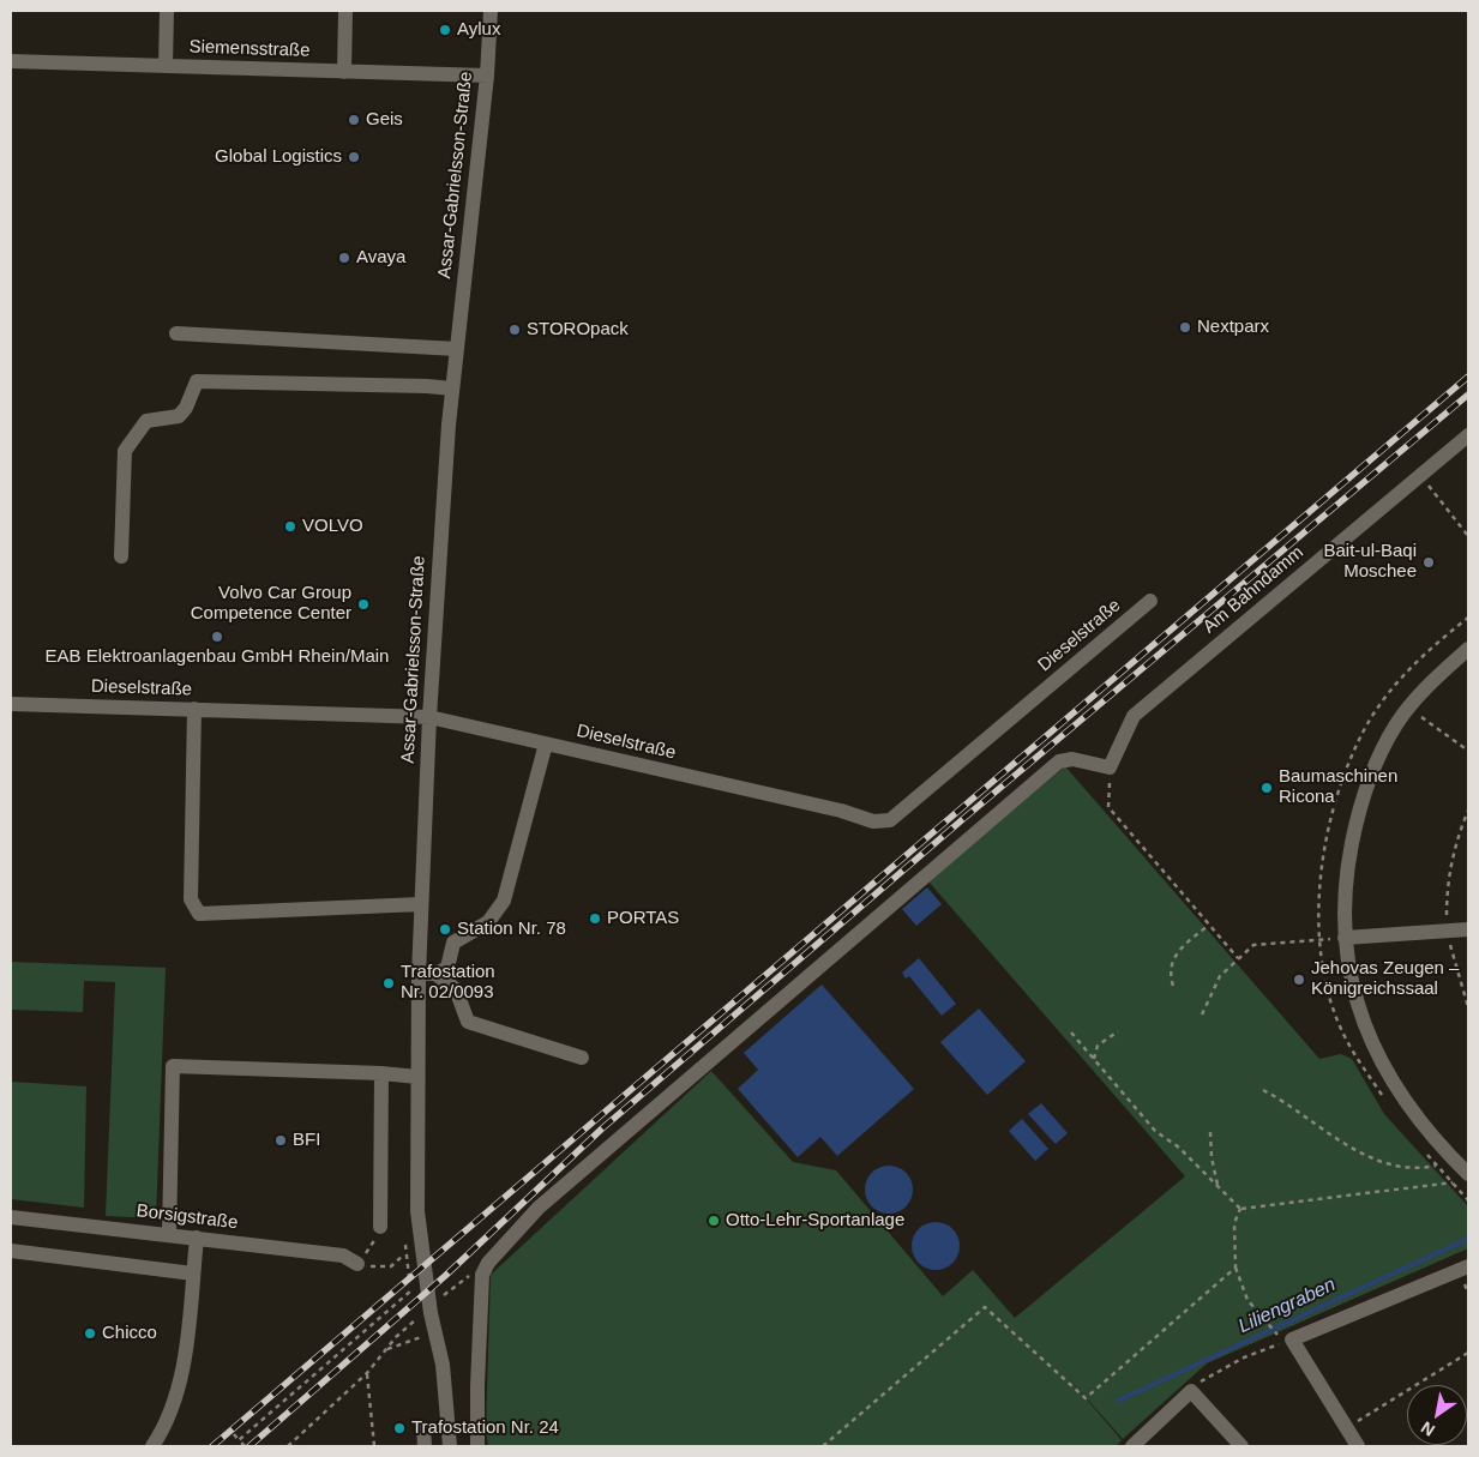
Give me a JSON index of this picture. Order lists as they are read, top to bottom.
{
  "streets": {
    "street": [
      "Siemensstraße",
      "Assar-Gabrielsson-Straße",
      "Am Bahndamm",
      "Dieselstraße",
      "Borsigstraße"
    ]
  },
  "crossings": [
    ["Siemensstraße", "Assar-Gabrielsson-Straße"],
    ["Assar-Gabrielsson-Straße", "Dieselstraße"]
  ],
  "water": ["Liliengraben"],
  "places": [
    "Aylux",
    "Geis",
    "Global Logistics",
    "Avaya",
    "Nextparx",
    "STOROpack",
    "VOLVO",
    "Bait-ul-Baqi Moschee",
    "Volvo Car Group Competence Center",
    "EAB Elektroanlagenbau GmbH Rhein/Main",
    "Baumaschinen Ricona",
    "PORTAS",
    "Station Nr. 78",
    "Jehovas Zeugen – Königreichssaal",
    "Trafostation Nr. 02/0093",
    "BFI",
    "Otto-Lehr-Sportanlage",
    "Chicco",
    "Trafostation Nr. 24"
  ],
  "north": "bottom left"
}
